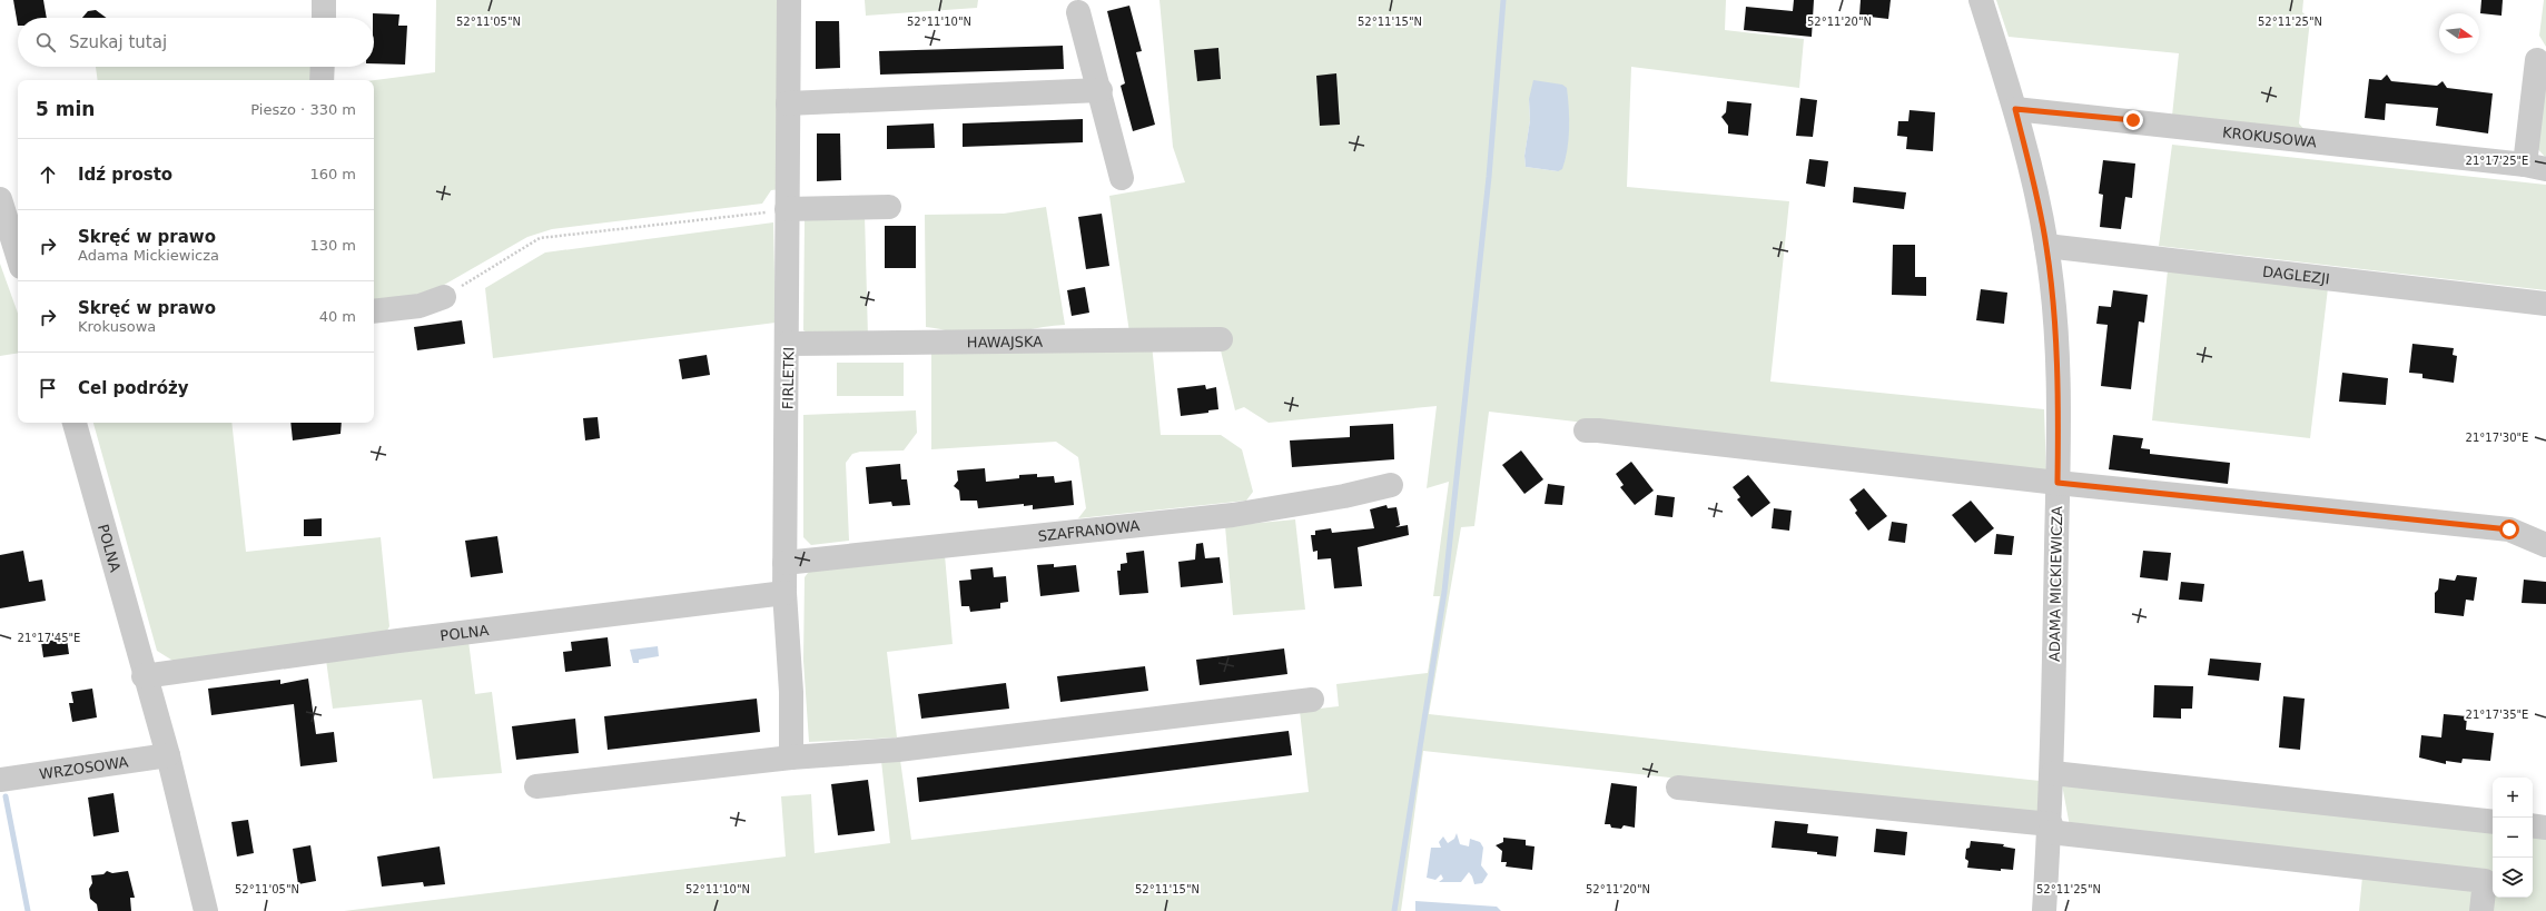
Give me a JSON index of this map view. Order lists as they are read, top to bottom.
{
  "streets": {
    "street": [
      "KROKUSOWA",
      "DAGLEZJI",
      "HAWAJSKA",
      "FIRLETKI",
      "SZAFRANOWA",
      "POLNA",
      "ADAMA MICKIEWICZA",
      "WRZOSOWA"
    ]
  },
  "crossings": [
    ["KROKUSOWA", "ADAMA MICKIEWICZA"],
    ["DAGLEZJI", "ADAMA MICKIEWICZA"],
    ["HAWAJSKA", "FIRLETKI"],
    ["FIRLETKI", "SZAFRANOWA"],
    ["FIRLETKI", "POLNA"],
    ["POLNA", "WRZOSOWA"]
  ],
  "north": "right",
  "page": {
    "search": "Szukaj tutaj",
    "heading": ["5 min", "Pieszo · 330 m"],
    "list": [
      ["Idź prosto", "160 m"],
      ["Skręć w prawo", "Adama Mickiewicza", "130 m"],
      ["Skręć w prawo", "Krokusowa", "40 m"],
      "Cel podróży"
    ],
    "map_buttons": ["+", "−"]
  },
  "coordinates": [
    "52°11'05\"N",
    "52°11'10\"N",
    "52°11'15\"N",
    "52°11'20\"N",
    "52°11'25\"N",
    "21°17'25\"E",
    "21°17'30\"E",
    "21°17'45\"E",
    "21°17'35\"E"
  ]
}
